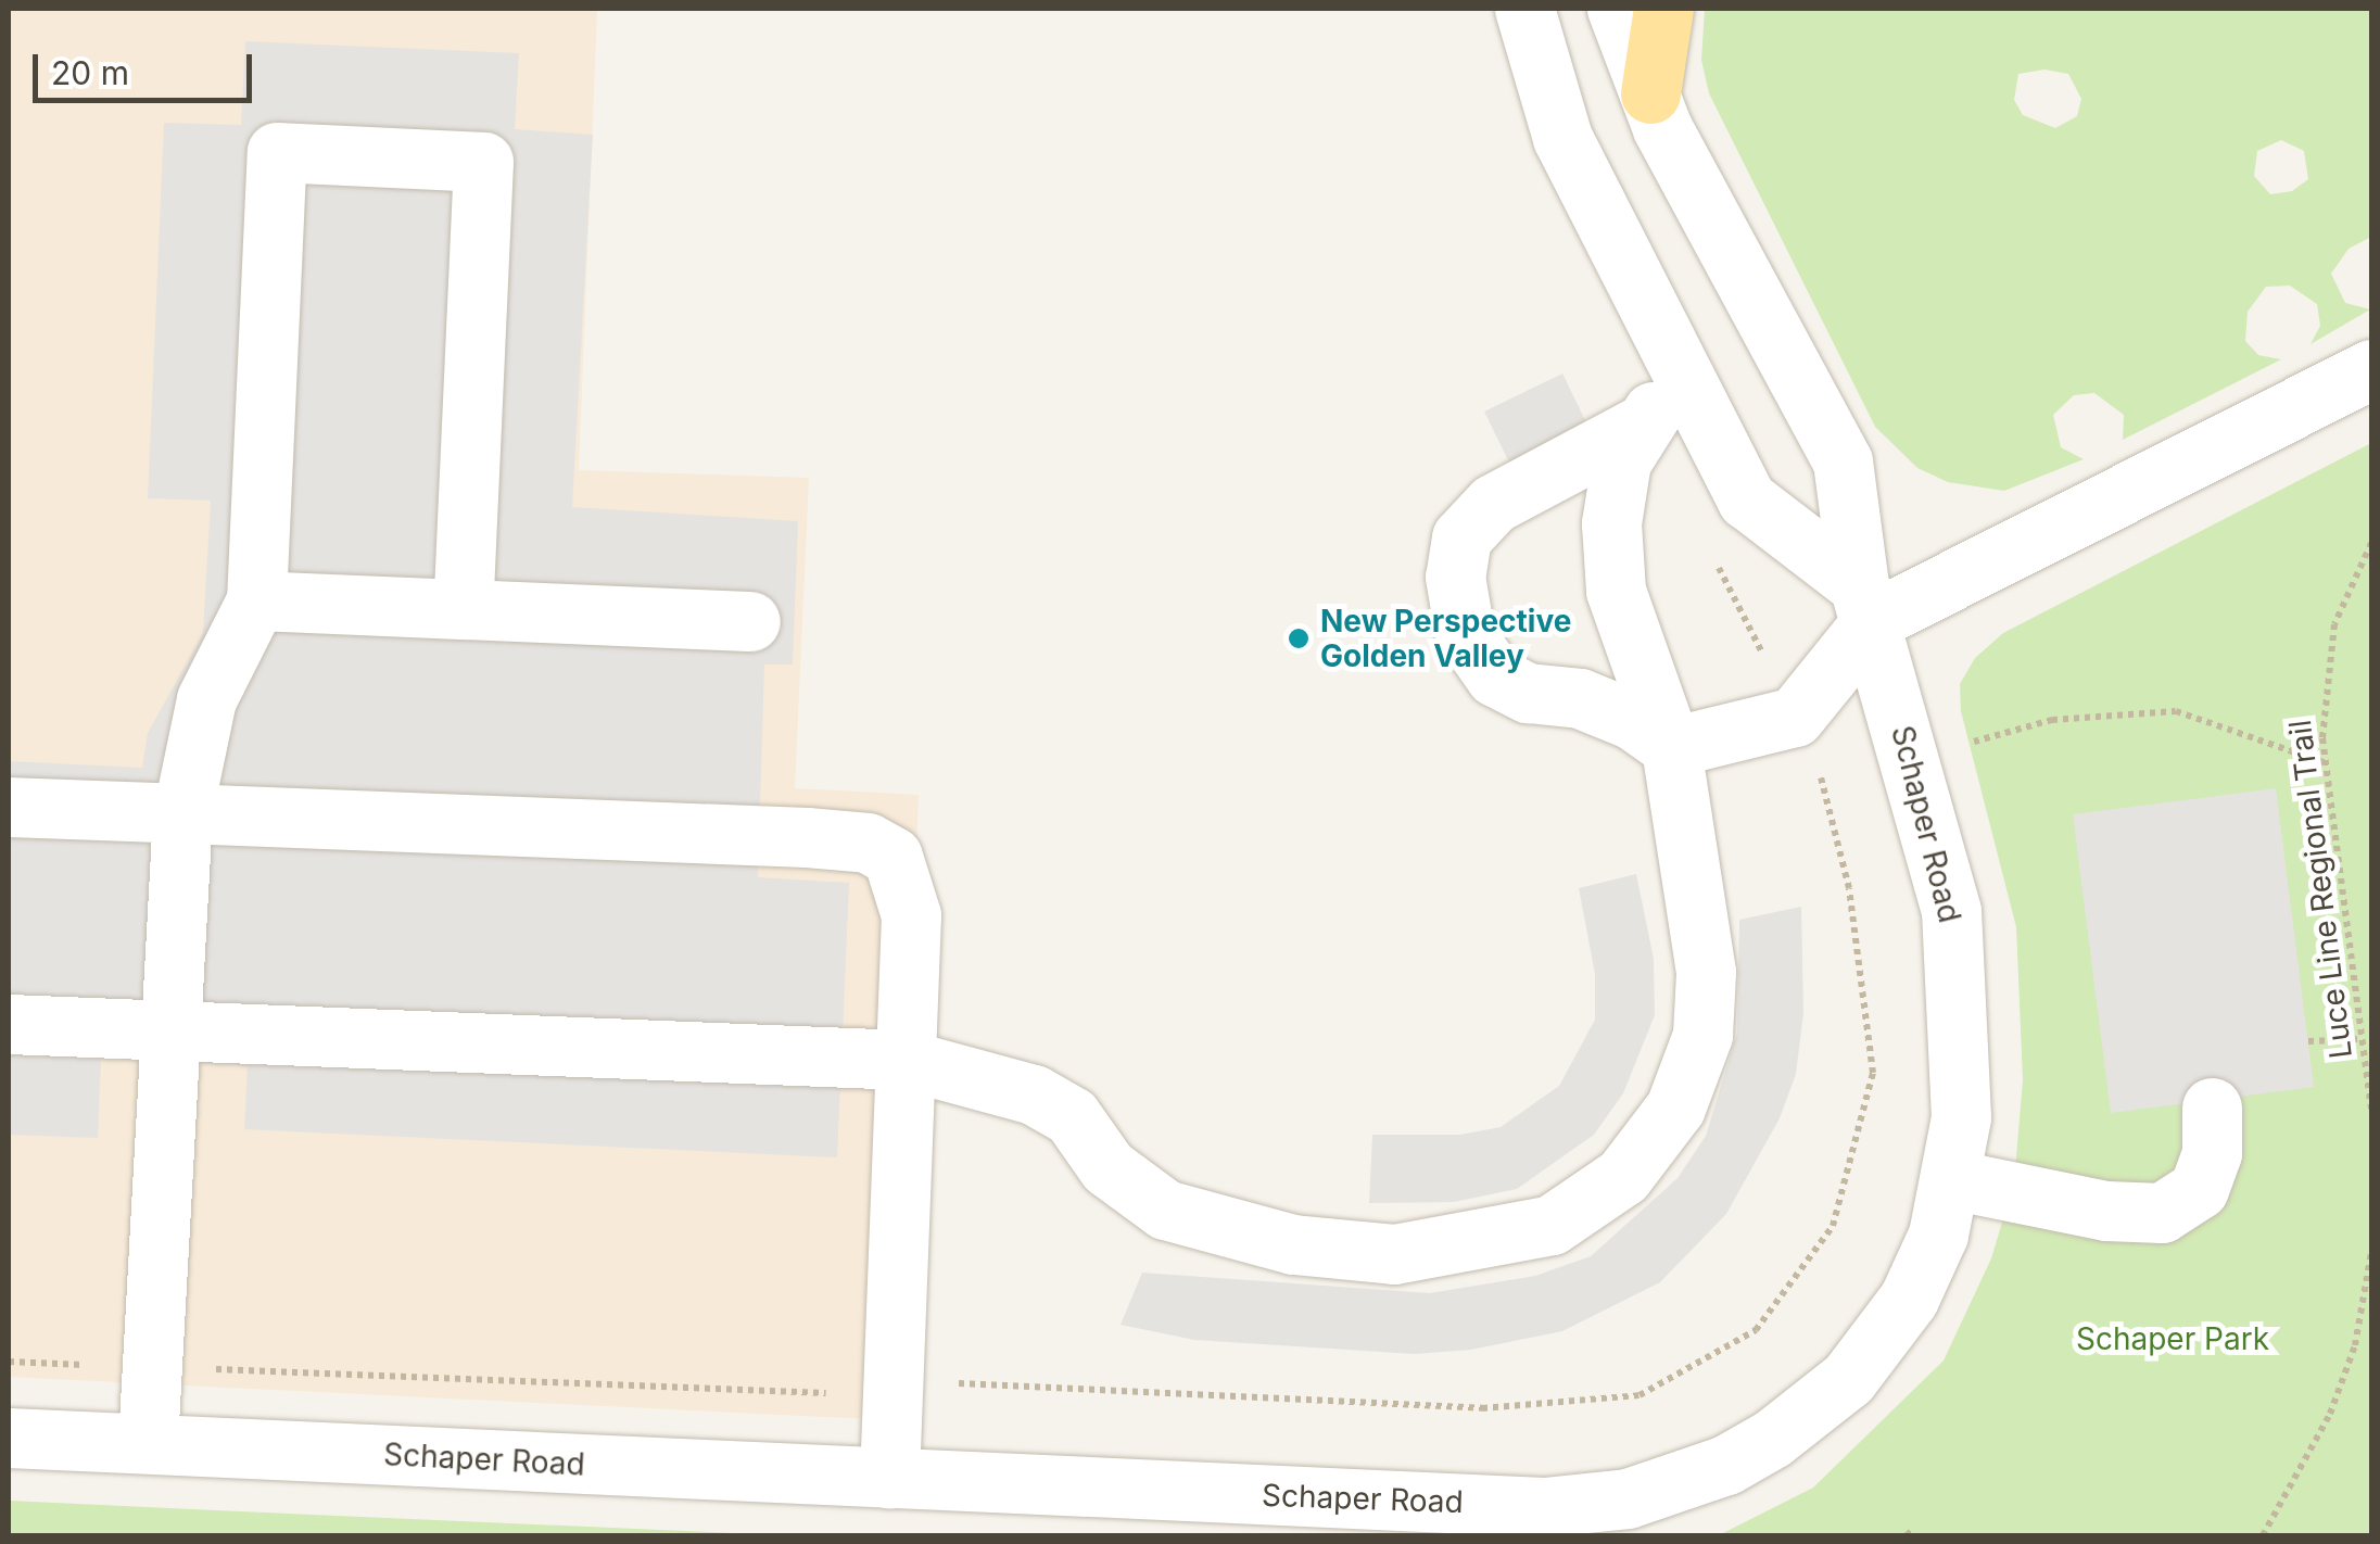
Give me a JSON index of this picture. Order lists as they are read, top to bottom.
{
  "streets": {
    "street": ["Schaper Road"],
    "path": ["Luce Line Regional Trail"]
  },
  "parks": ["Schaper Park"],
  "places": ["New Perspective Golden Valley"],
  "scale_bar": "20 m"
}
